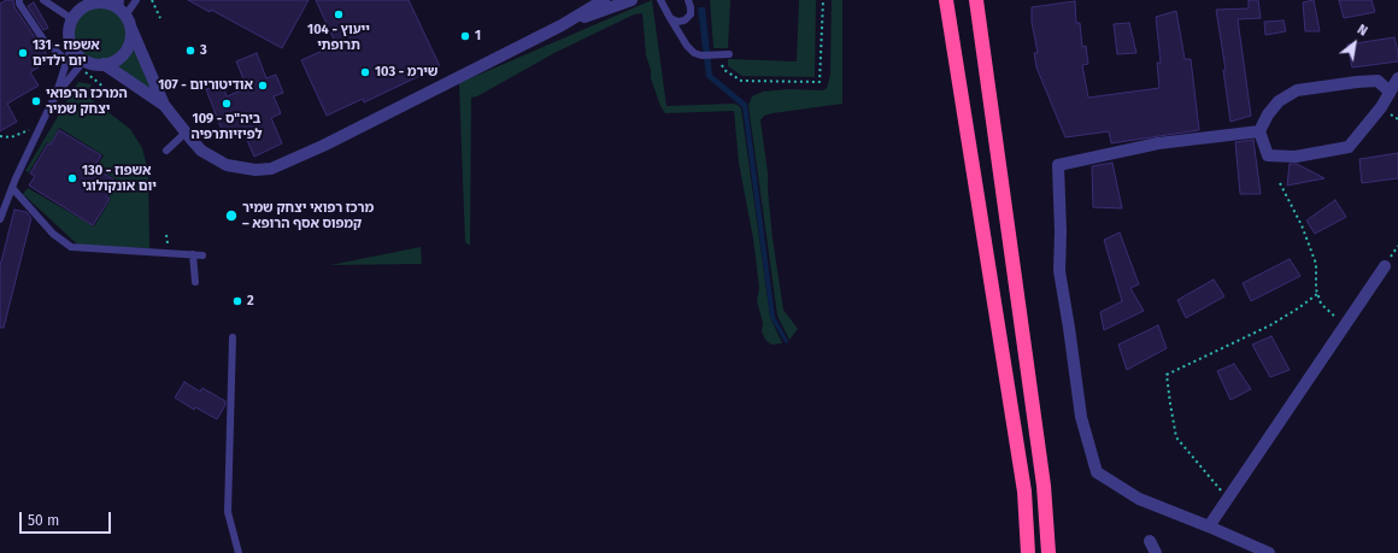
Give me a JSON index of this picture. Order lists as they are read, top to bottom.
{
  "places": [
    "104 - ייעוץ תרופתי",
    "1",
    "3",
    "131 - אשפוז יום ילדים",
    "103 - שירמ",
    "107 - אודיטוריום",
    "המרכז הרפואי יצחק שמיר",
    "109 - ביה\"ס לפיזיותרפיה",
    "130 - אשפוז יום אונקולוגי",
    "מרכז רפואי יצחק שמיר – קמפוס אסף הרופא",
    "2"
  ],
  "scale_bar": "50 m",
  "north": "top right"
}
